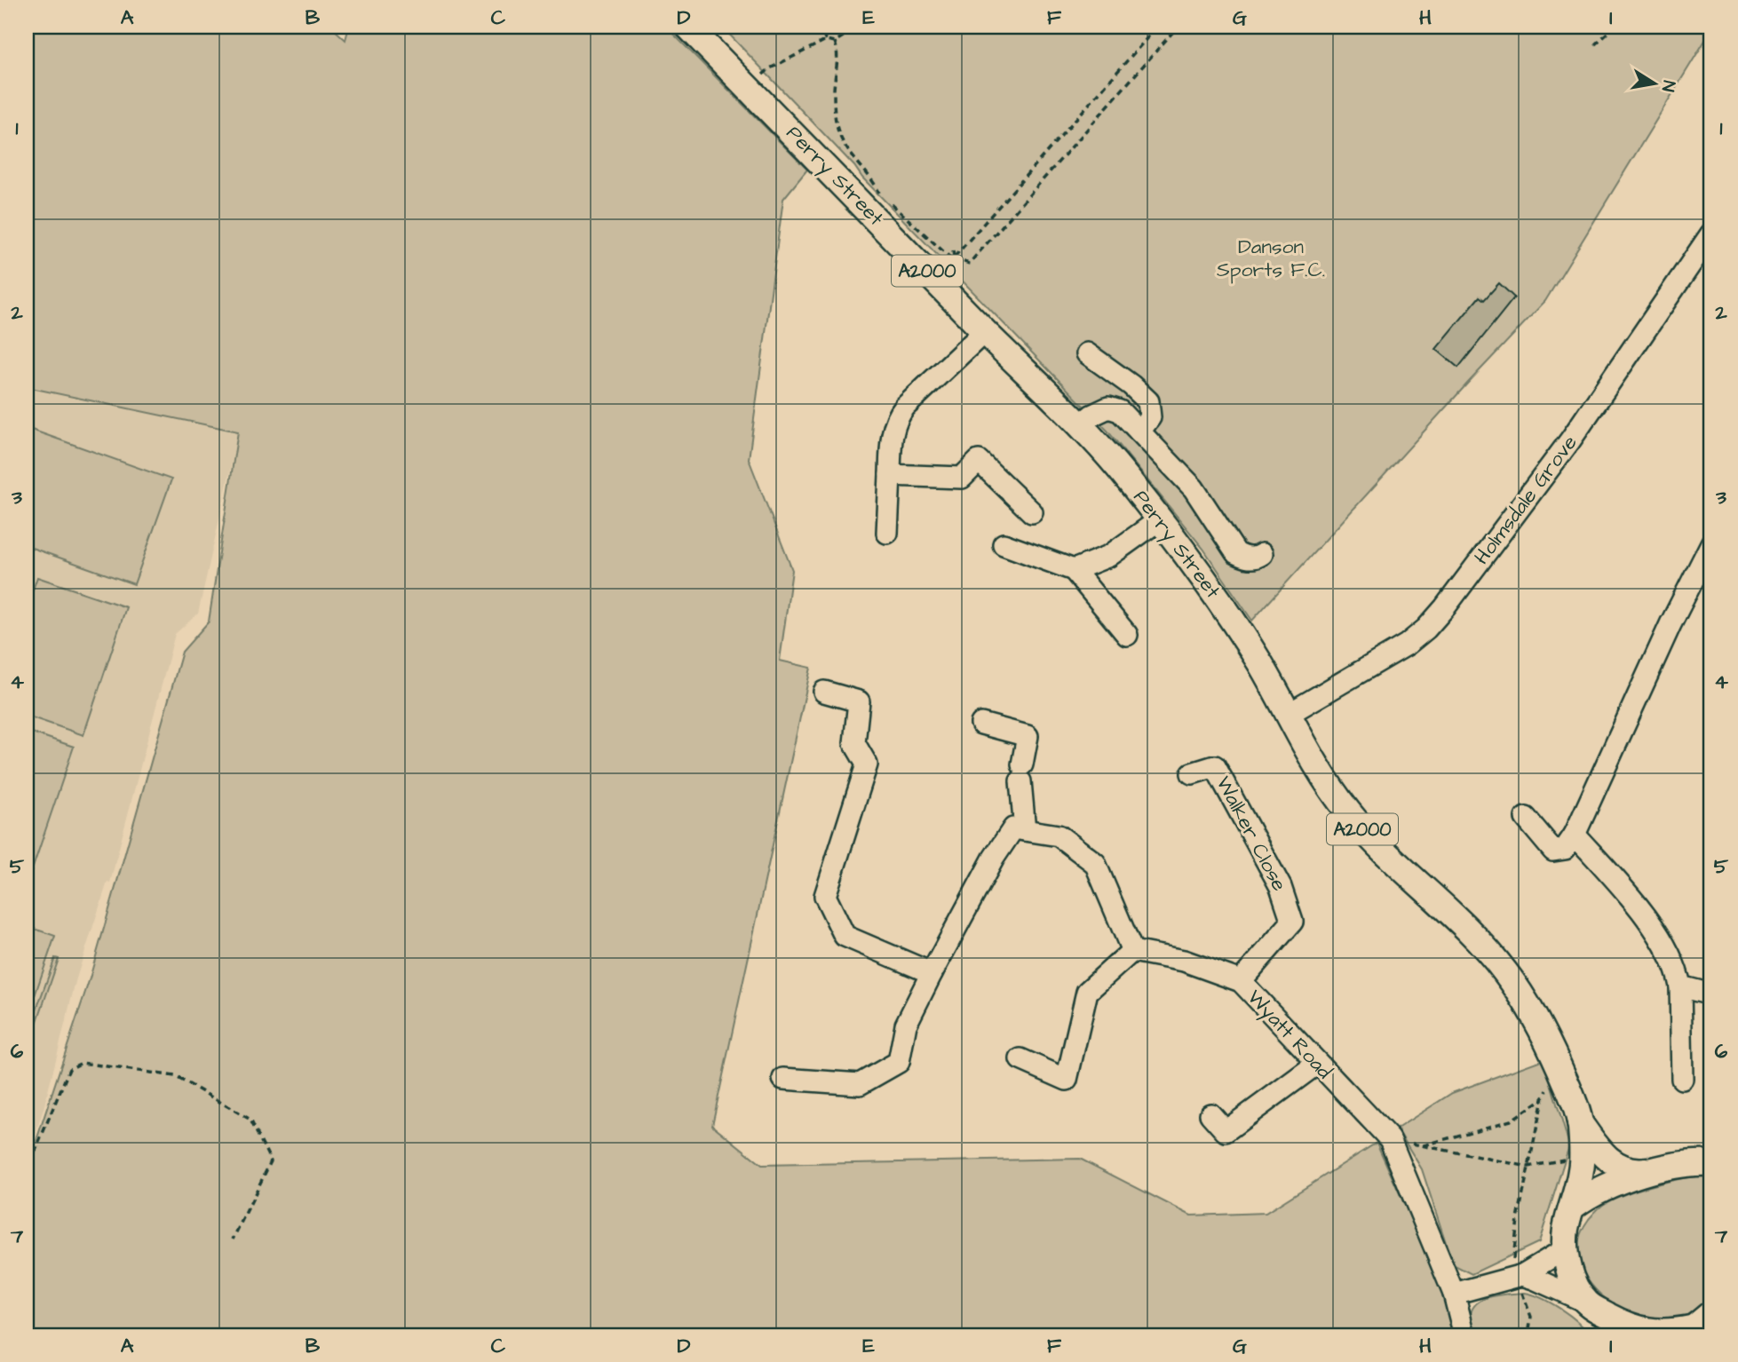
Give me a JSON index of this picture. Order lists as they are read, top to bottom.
{
  "streets": {
    "main road": ["Perry Street", "A2000"],
    "street": ["Holmsdale Grove", "Walker Close", "Wyatt Road"]
  },
  "crossings": [
    ["Perry Street", "Holmsdale Grove"],
    ["Walker Close", "Wyatt Road"]
  ],
  "parks": ["Danson Sports F.C."],
  "north": "right",
  "grid": {
    "columns": [
      "A",
      "B",
      "C",
      "D",
      "E",
      "F",
      "G",
      "H",
      "I"
    ],
    "rows": [
      "1",
      "2",
      "3",
      "4",
      "5",
      "6",
      "7"
    ]
  }
}
